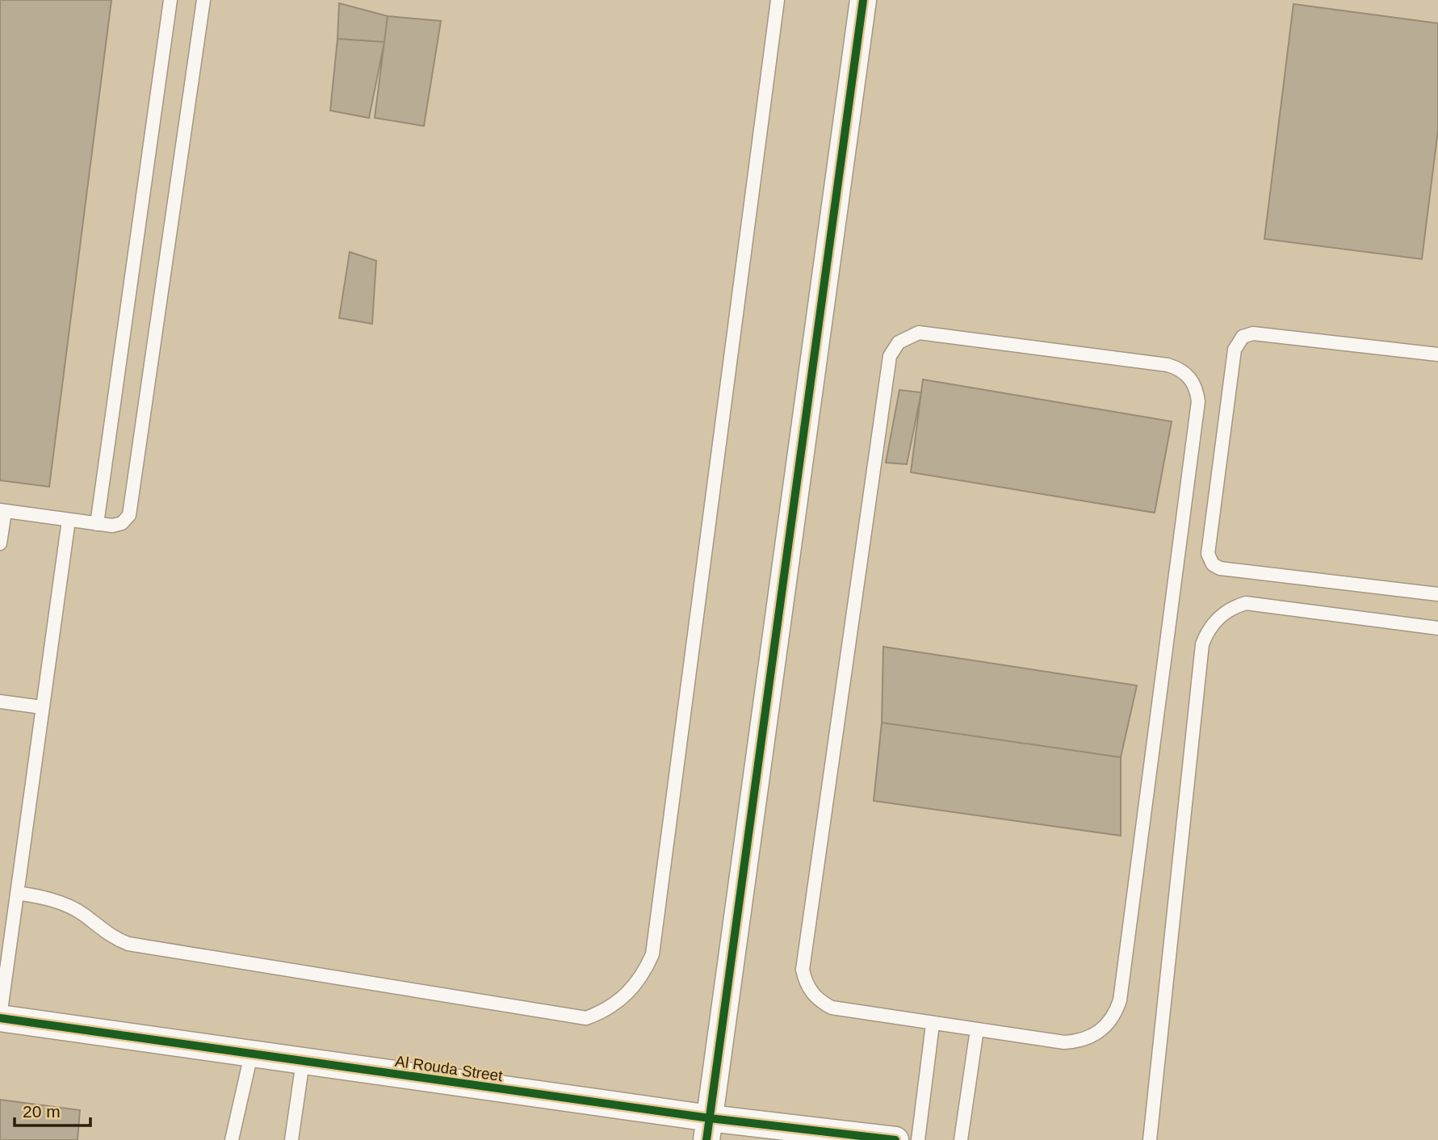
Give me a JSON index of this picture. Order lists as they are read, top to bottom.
{
  "streets": {
    "street": ["Al Rouda Street"]
  },
  "scale_bar": "20 m"
}
